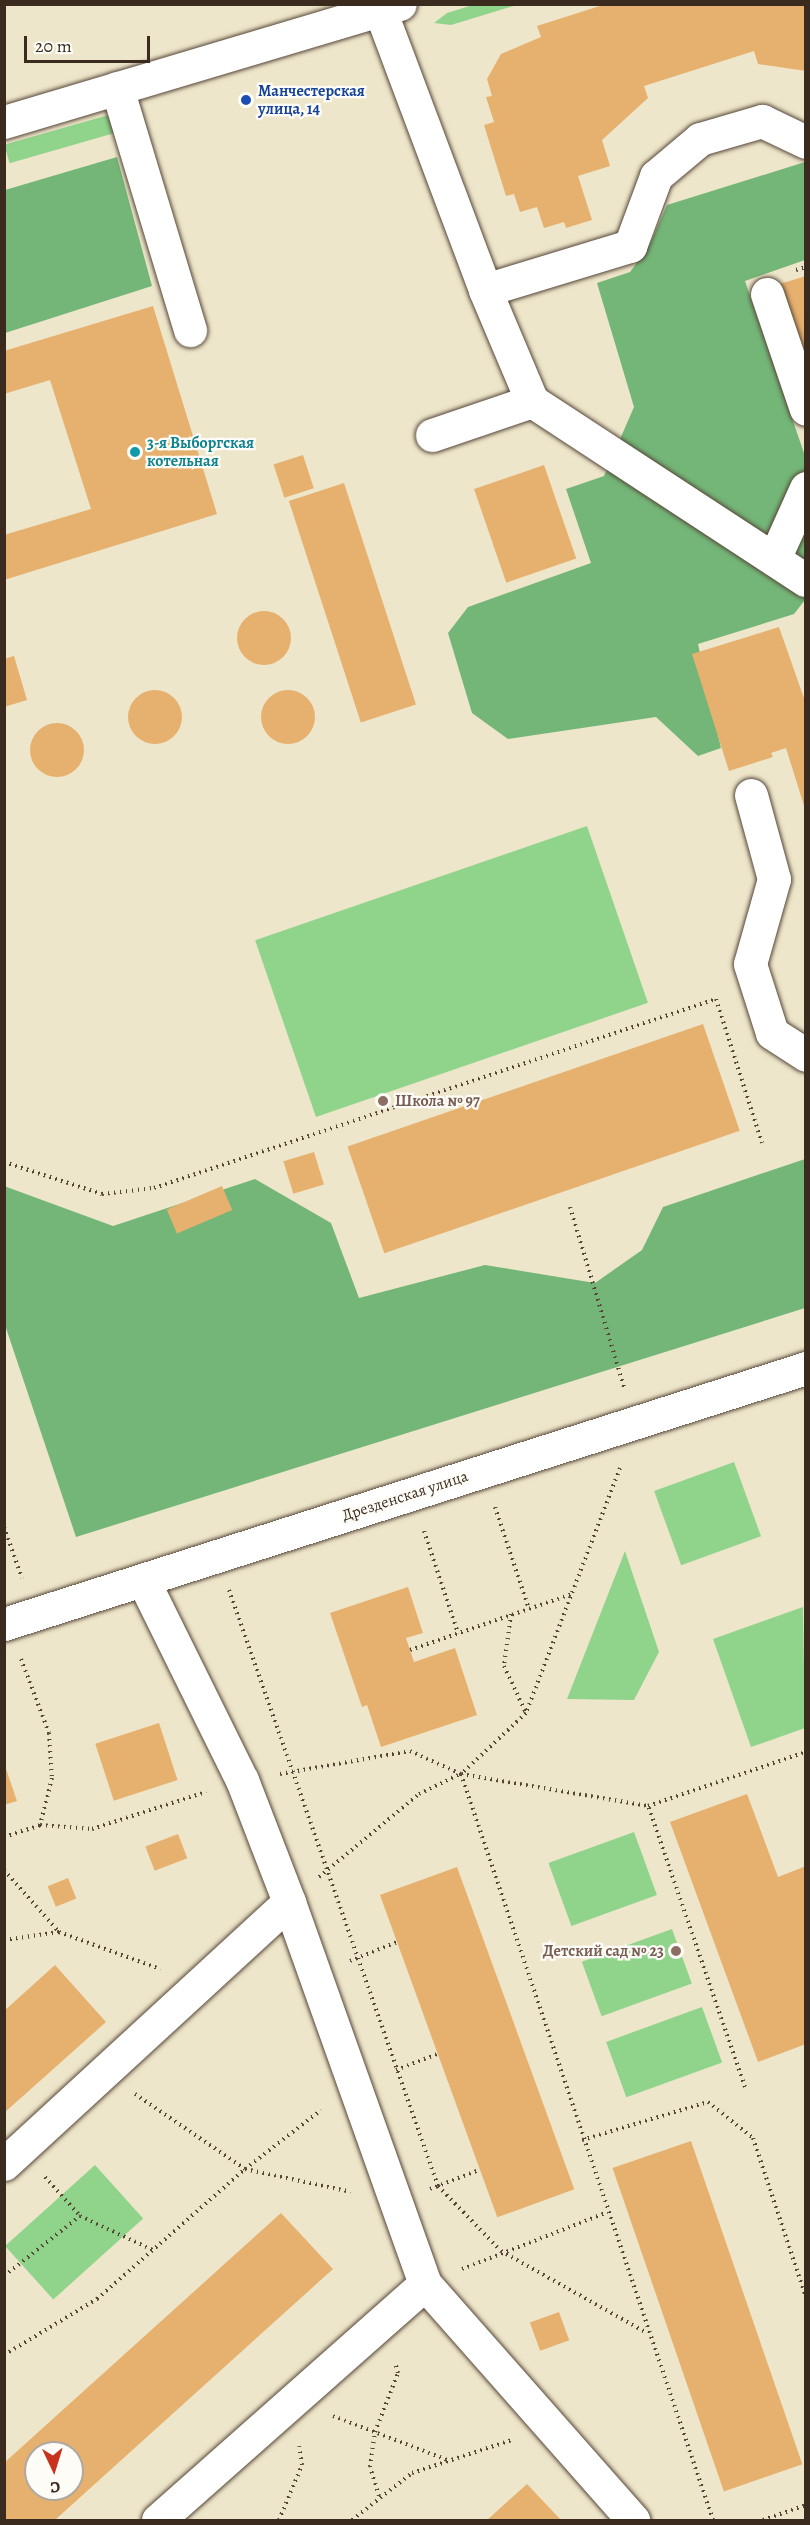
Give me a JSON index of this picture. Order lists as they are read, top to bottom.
{
  "streets": {
    "street": ["Дрезденская улица"]
  },
  "places": [
    "Манчестерская улица, 14",
    "3-я Выборгская котельная",
    "Школа № 97",
    "Детский сад № 23"
  ],
  "scale_bar": "20 m",
  "north": "bottom"
}
